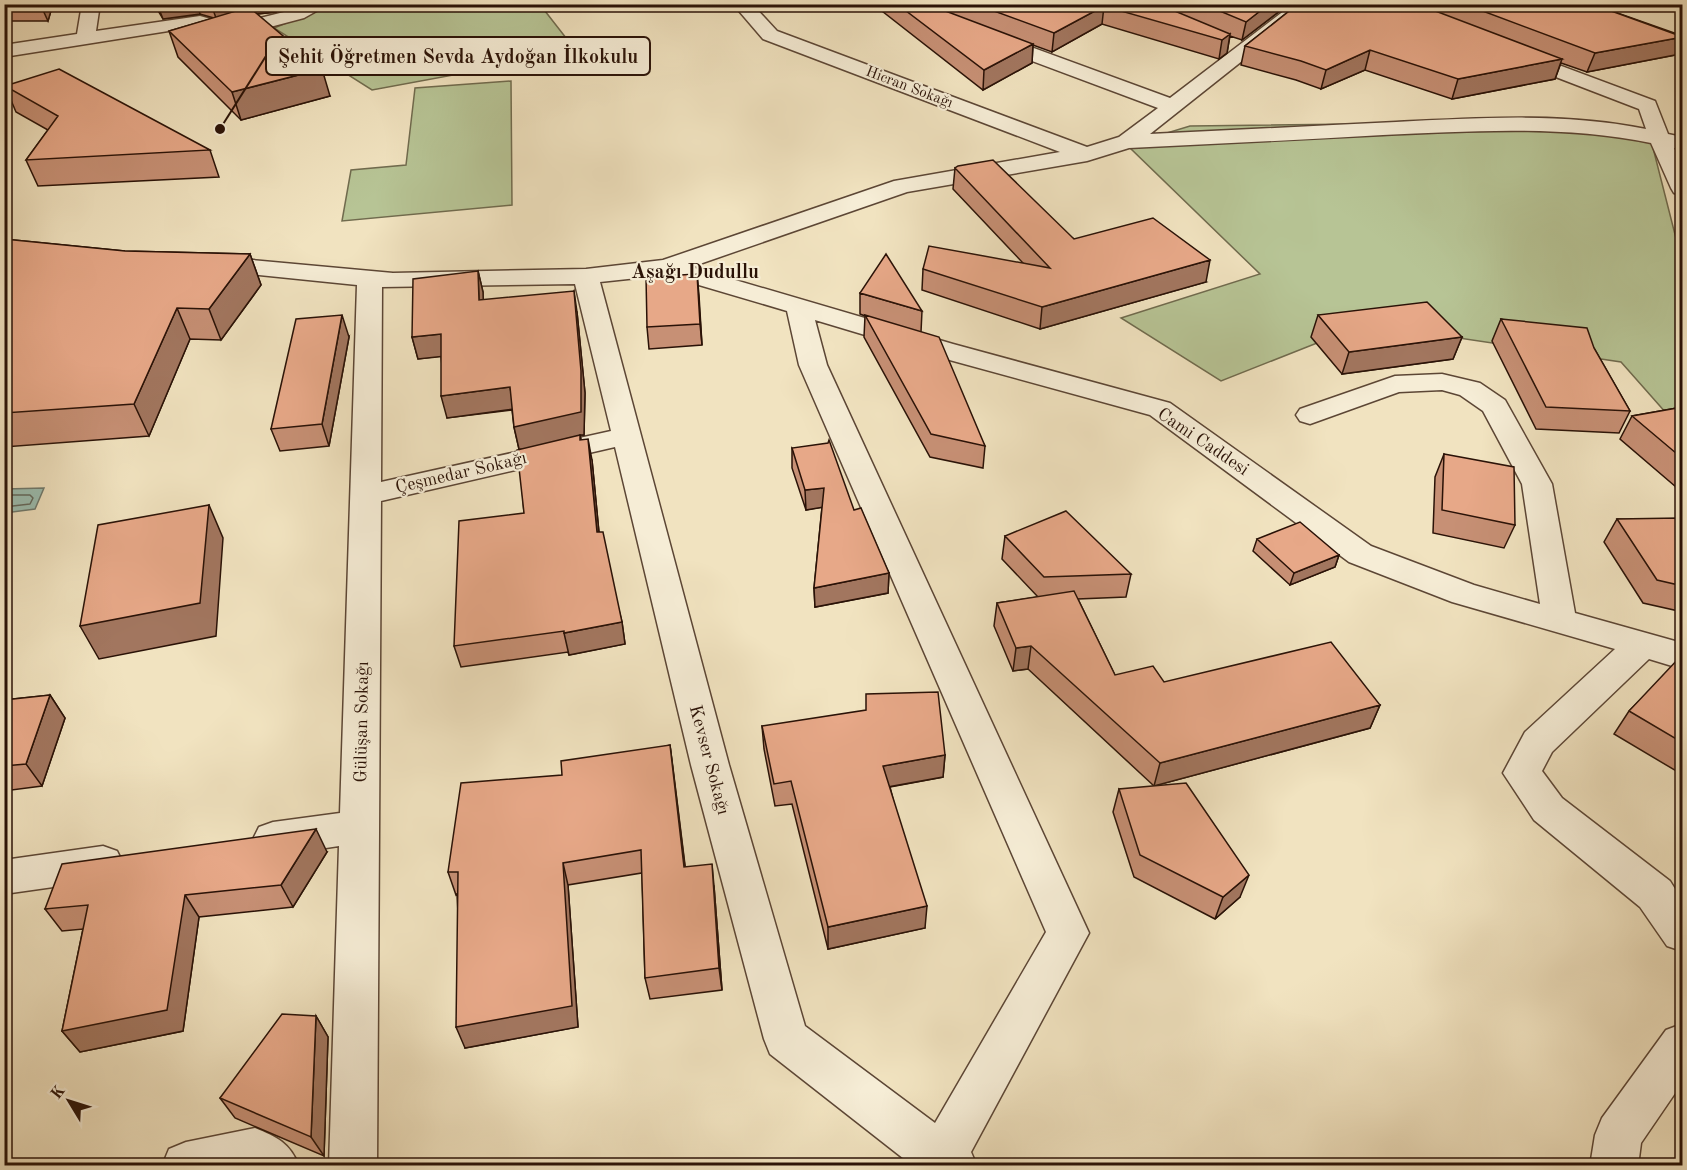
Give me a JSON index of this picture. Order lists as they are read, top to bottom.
{
  "streets": {
    "street": [
      "Hicran Sokağı",
      "Cami Caddesi",
      "Çeşmedar Sokağı",
      "Gülüşan Sokağı",
      "Kevser Sokağı"
    ]
  },
  "crossings": [
    ["Çeşmedar Sokağı", "Gülüşan Sokağı"],
    ["Çeşmedar Sokağı", "Kevser Sokağı"]
  ],
  "districts": ["Aşağı Dudullu"],
  "places": ["Şehit Öğretmen Sevda Aydoğan İlkokulu"],
  "north": "top left"
}
